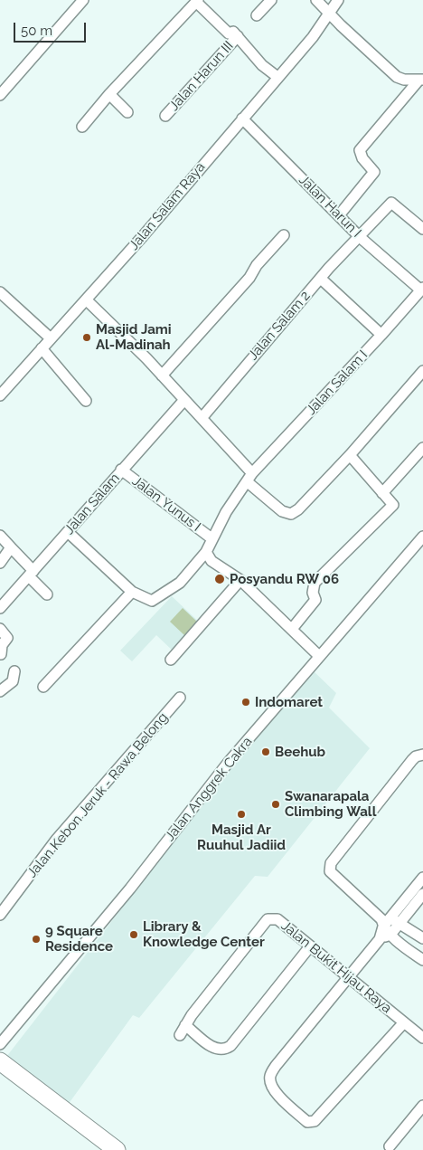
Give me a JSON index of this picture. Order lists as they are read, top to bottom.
{
  "streets": {
    "street": [
      "Jalan Harun III",
      "Jalan Salam Raya",
      "Jalan Harun I",
      "Jalan Salam 2",
      "Jalan Salam I",
      "Jalan Salam",
      "Jalan Yunus I",
      "Jalan Anggrek Cakra",
      "Jalan Kebon Jeruk - Rawa Belong",
      "Jalan Bukit Hijau Raya"
    ]
  },
  "crossings": [
    ["Jalan Salam Raya", "Jalan Harun I"],
    ["Jalan Harun I", "Jalan Salam 2"],
    ["Jalan Harun I", "Jalan Salam I"],
    ["Jalan Salam I", "Jalan Yunus I"],
    ["Jalan Salam", "Jalan Yunus I"]
  ],
  "places": [
    "Masjid Jami Al-Madinah",
    "Posyandu RW 06",
    "Indomaret",
    "Beehub",
    "Swanarapala Climbing Wall",
    "Masjid Ar Ruuhul Jadiid",
    "Library & Knowledge Center",
    "9 Square Residence"
  ],
  "scale_bar": "50 m"
}
